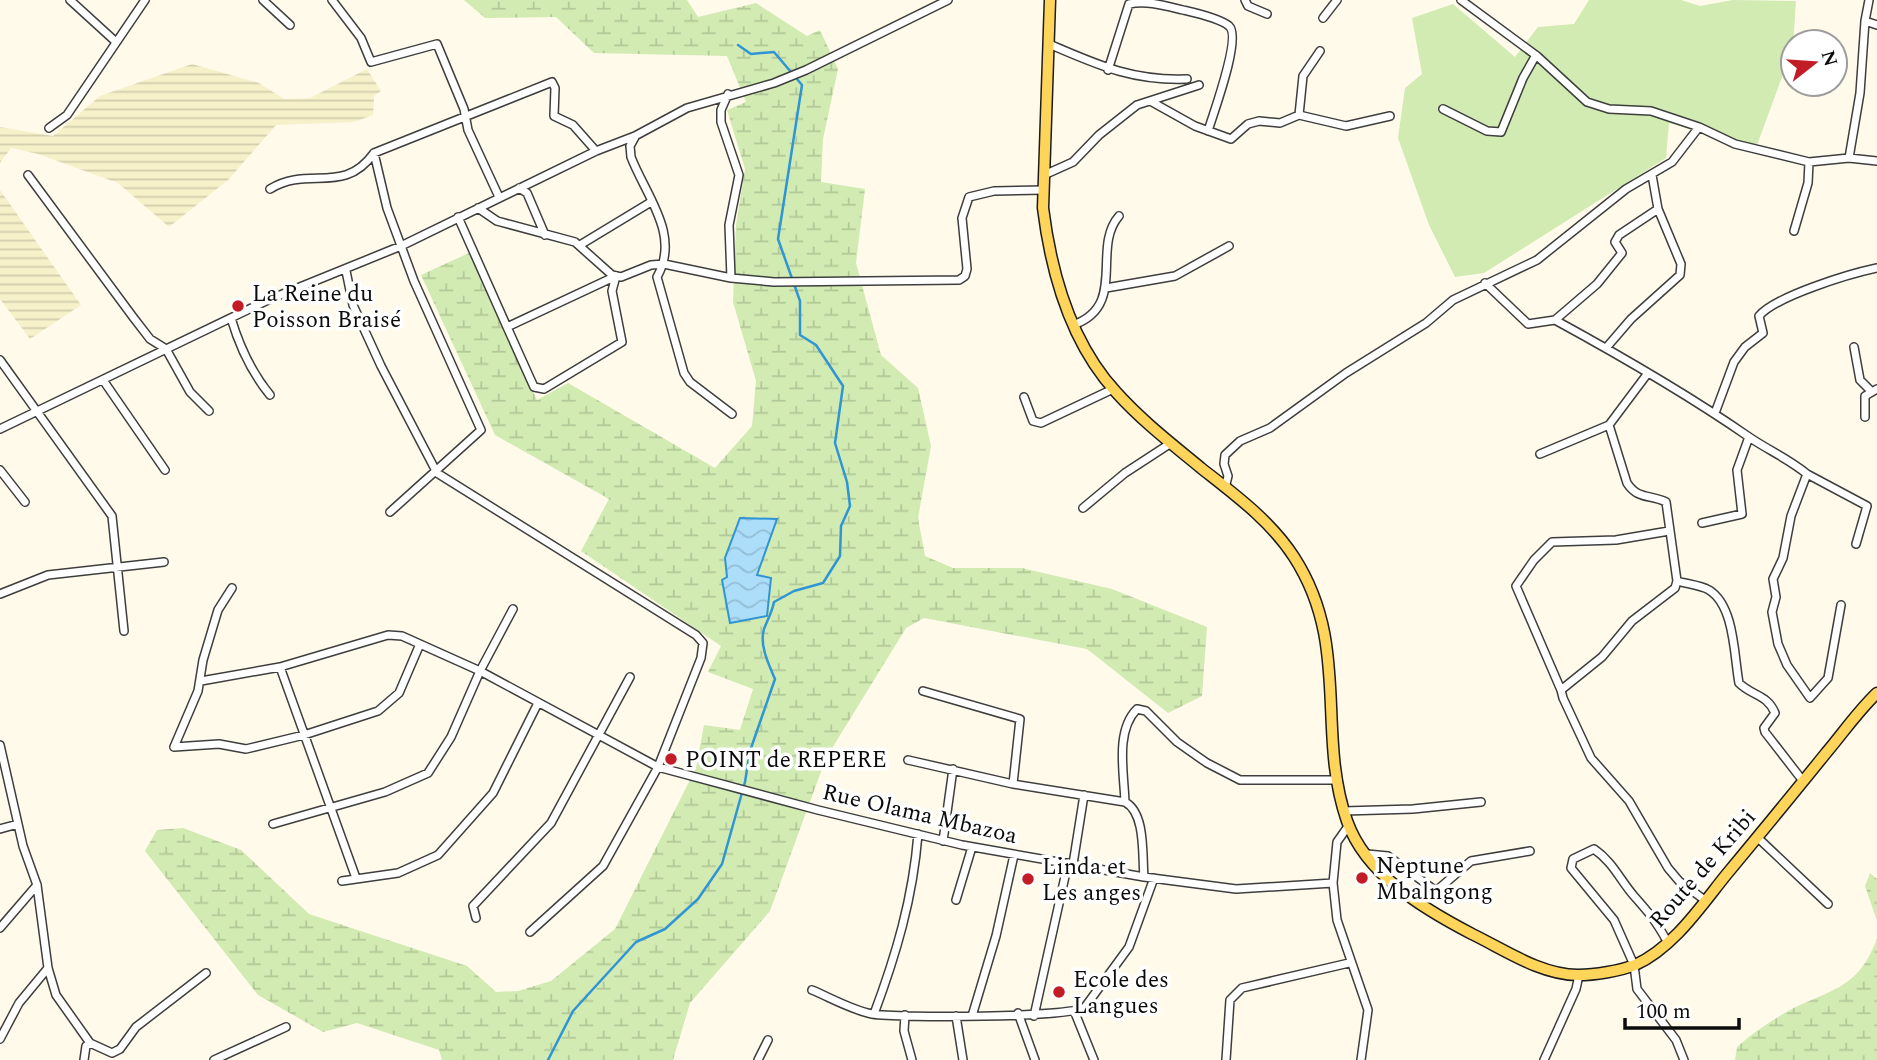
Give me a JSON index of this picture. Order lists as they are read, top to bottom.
{
  "streets": {
    "main road": ["Route de Kribi"],
    "street": ["Rue Olama Mbazoa"]
  },
  "places": [
    "La Reine du Poisson Braisé",
    "POINT de REPERE",
    "Neptune Mbalngong",
    "Linda et Les anges",
    "Ecole des Langues"
  ],
  "scale_bar": "100 m",
  "north": "right"
}
